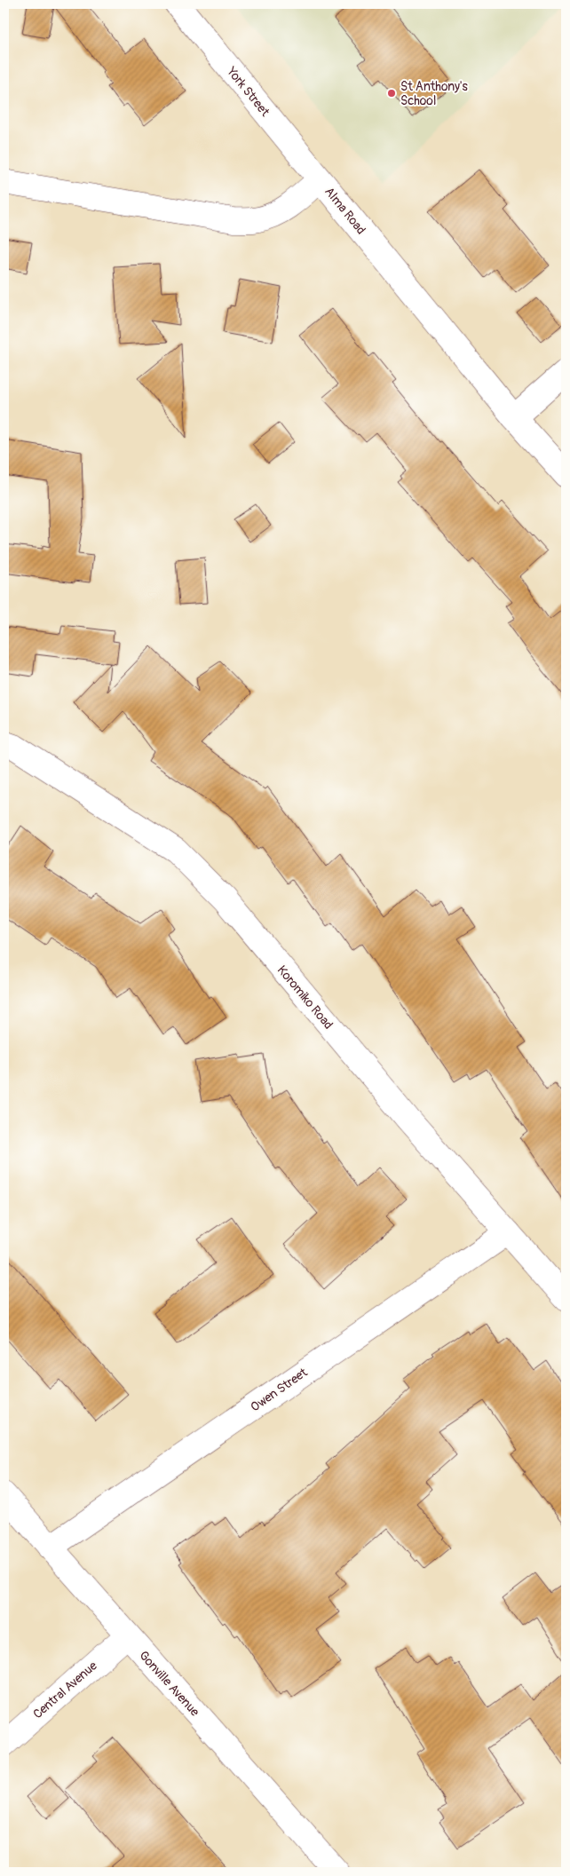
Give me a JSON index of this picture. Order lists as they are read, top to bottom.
{
  "streets": {
    "street": [
      "York Street",
      "Alma Road",
      "Koromiko Road",
      "Owen Street",
      "Gonville Avenue",
      "Central Avenue"
    ]
  },
  "crossings": [
    ["York Street", "Alma Road"],
    ["Koromiko Road", "Owen Street"],
    ["Owen Street", "Gonville Avenue"],
    ["Gonville Avenue", "Central Avenue"]
  ],
  "places": ["St Anthony's School"]
}
